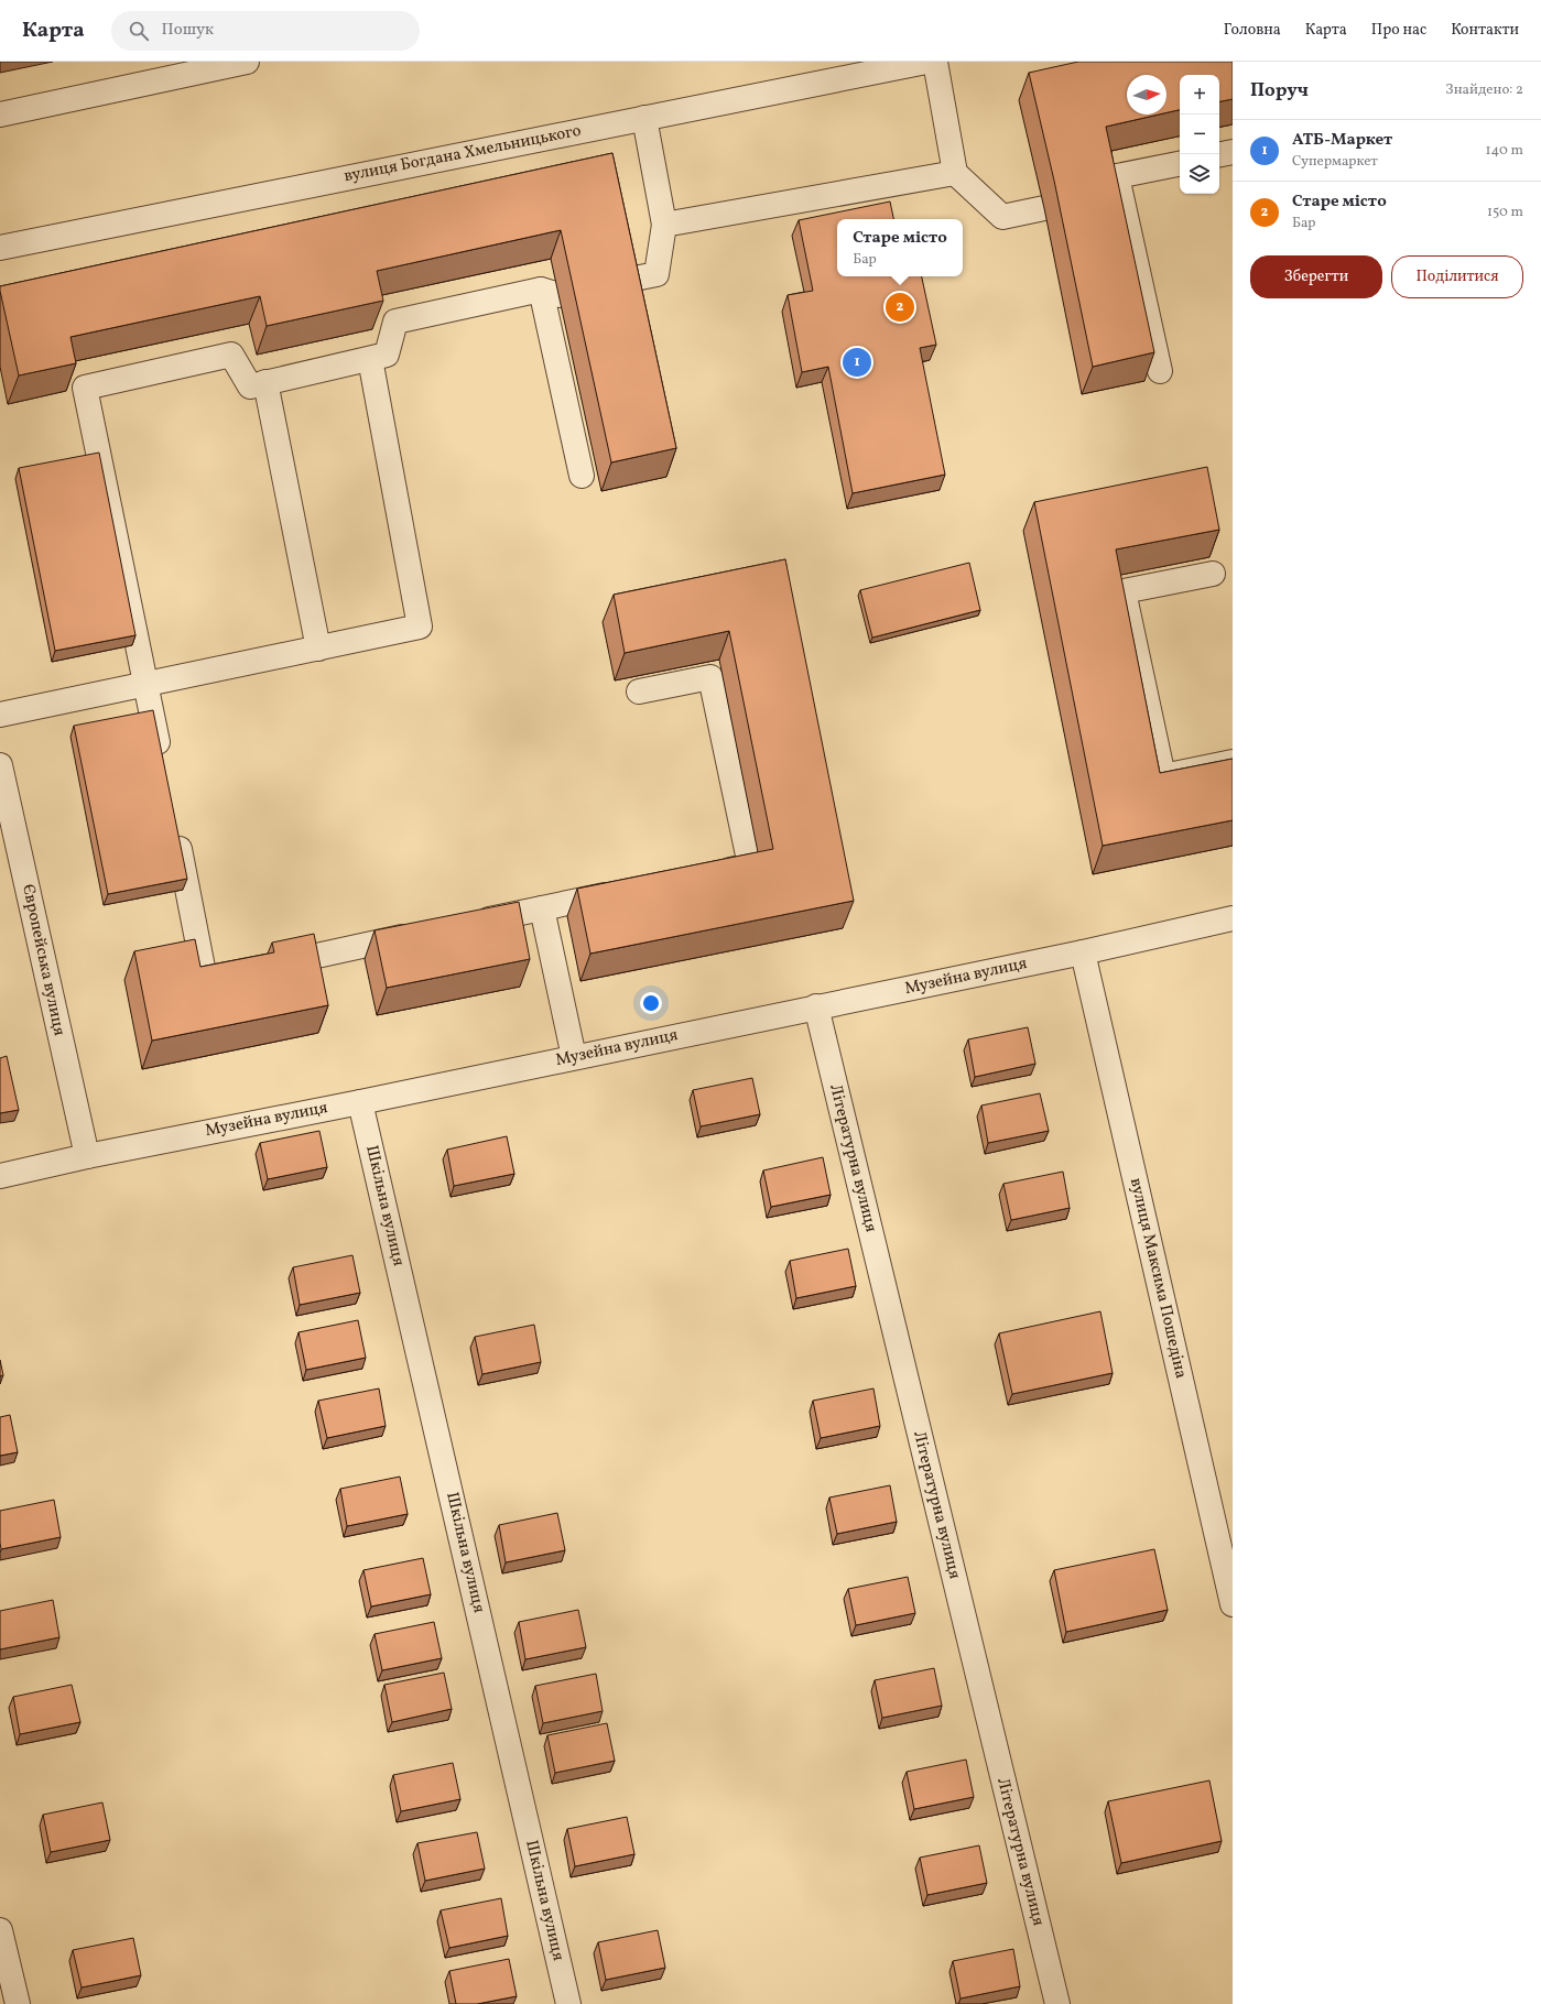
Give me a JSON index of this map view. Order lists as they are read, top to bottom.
{
  "streets": {
    "street": [
      "вулиця Богдана Хмельницького",
      "Європейська вулиця",
      "Музейна вулиця",
      "Літературна вулиця",
      "Шкільна вулиця",
      "вулиця Максима Пошедіна"
    ]
  },
  "crossings": [
    ["Європейська вулиця", "Музейна вулиця"],
    ["Музейна вулиця", "Літературна вулиця"],
    ["Музейна вулиця", "Шкільна вулиця"],
    ["Музейна вулиця", "вулиця Максима Пошедіна"]
  ],
  "north": "right",
  "page": {
    "header": "Карта",
    "search": "Пошук",
    "nav": [
      "Головна",
      "Карта",
      "Про нас",
      "Контакти"
    ],
    "heading": ["Поруч", "Знайдено: 2"],
    "map_buttons": ["+", "−"],
    "list": [
      {
        "mark": "1",
        "name": "АТБ-Маркет",
        "note": "Супермаркет",
        "value": "140 m"
      },
      {
        "mark": "2",
        "name": "Старе місто",
        "note": "Бар",
        "value": "150 m"
      }
    ],
    "popup": ["Старе місто", "Бар"],
    "buttons": ["Зберегти", "Поділитися"],
    "pins": ["2", "1"]
  }
}
